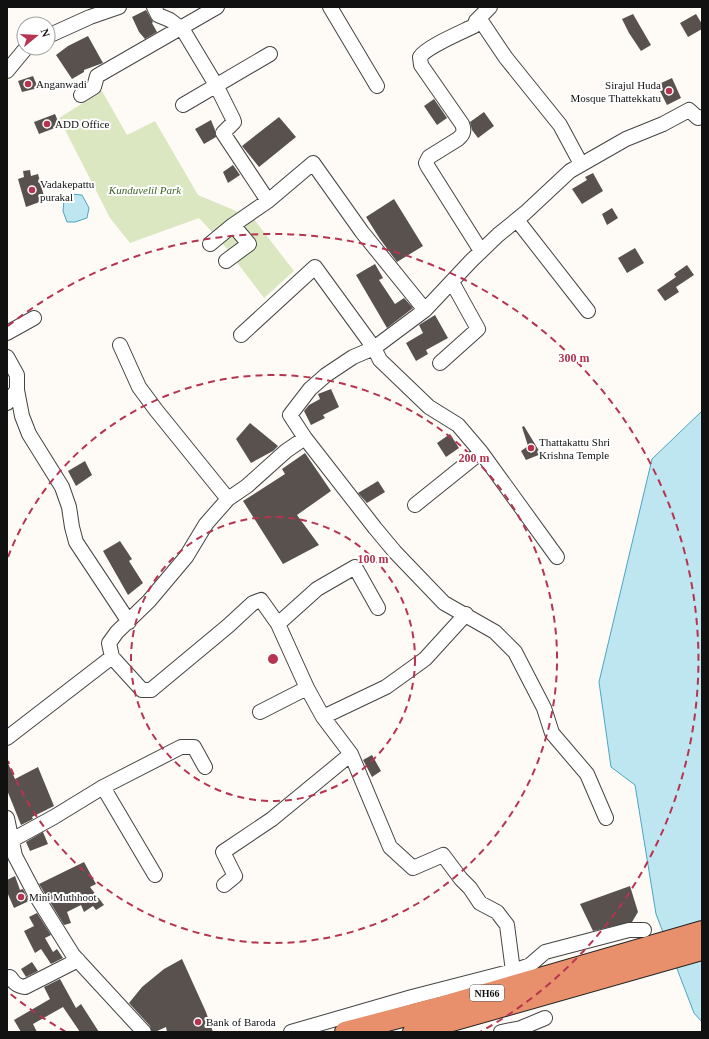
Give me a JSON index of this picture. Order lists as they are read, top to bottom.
{
  "streets": {
    "highway": ["NH66"]
  },
  "parks": ["Kunduvelil Park"],
  "places": [
    "Anganwadi",
    "Sirajul Huda Mosque Thattekkatu",
    "ADD Office",
    "Vadakepattu purakal",
    "Thattakattu Shri Krishna Temple",
    "Mini Muthhoot",
    "Bank of Baroda"
  ],
  "north": "right",
  "rings": ["300 m", "200 m", "100 m"]
}
